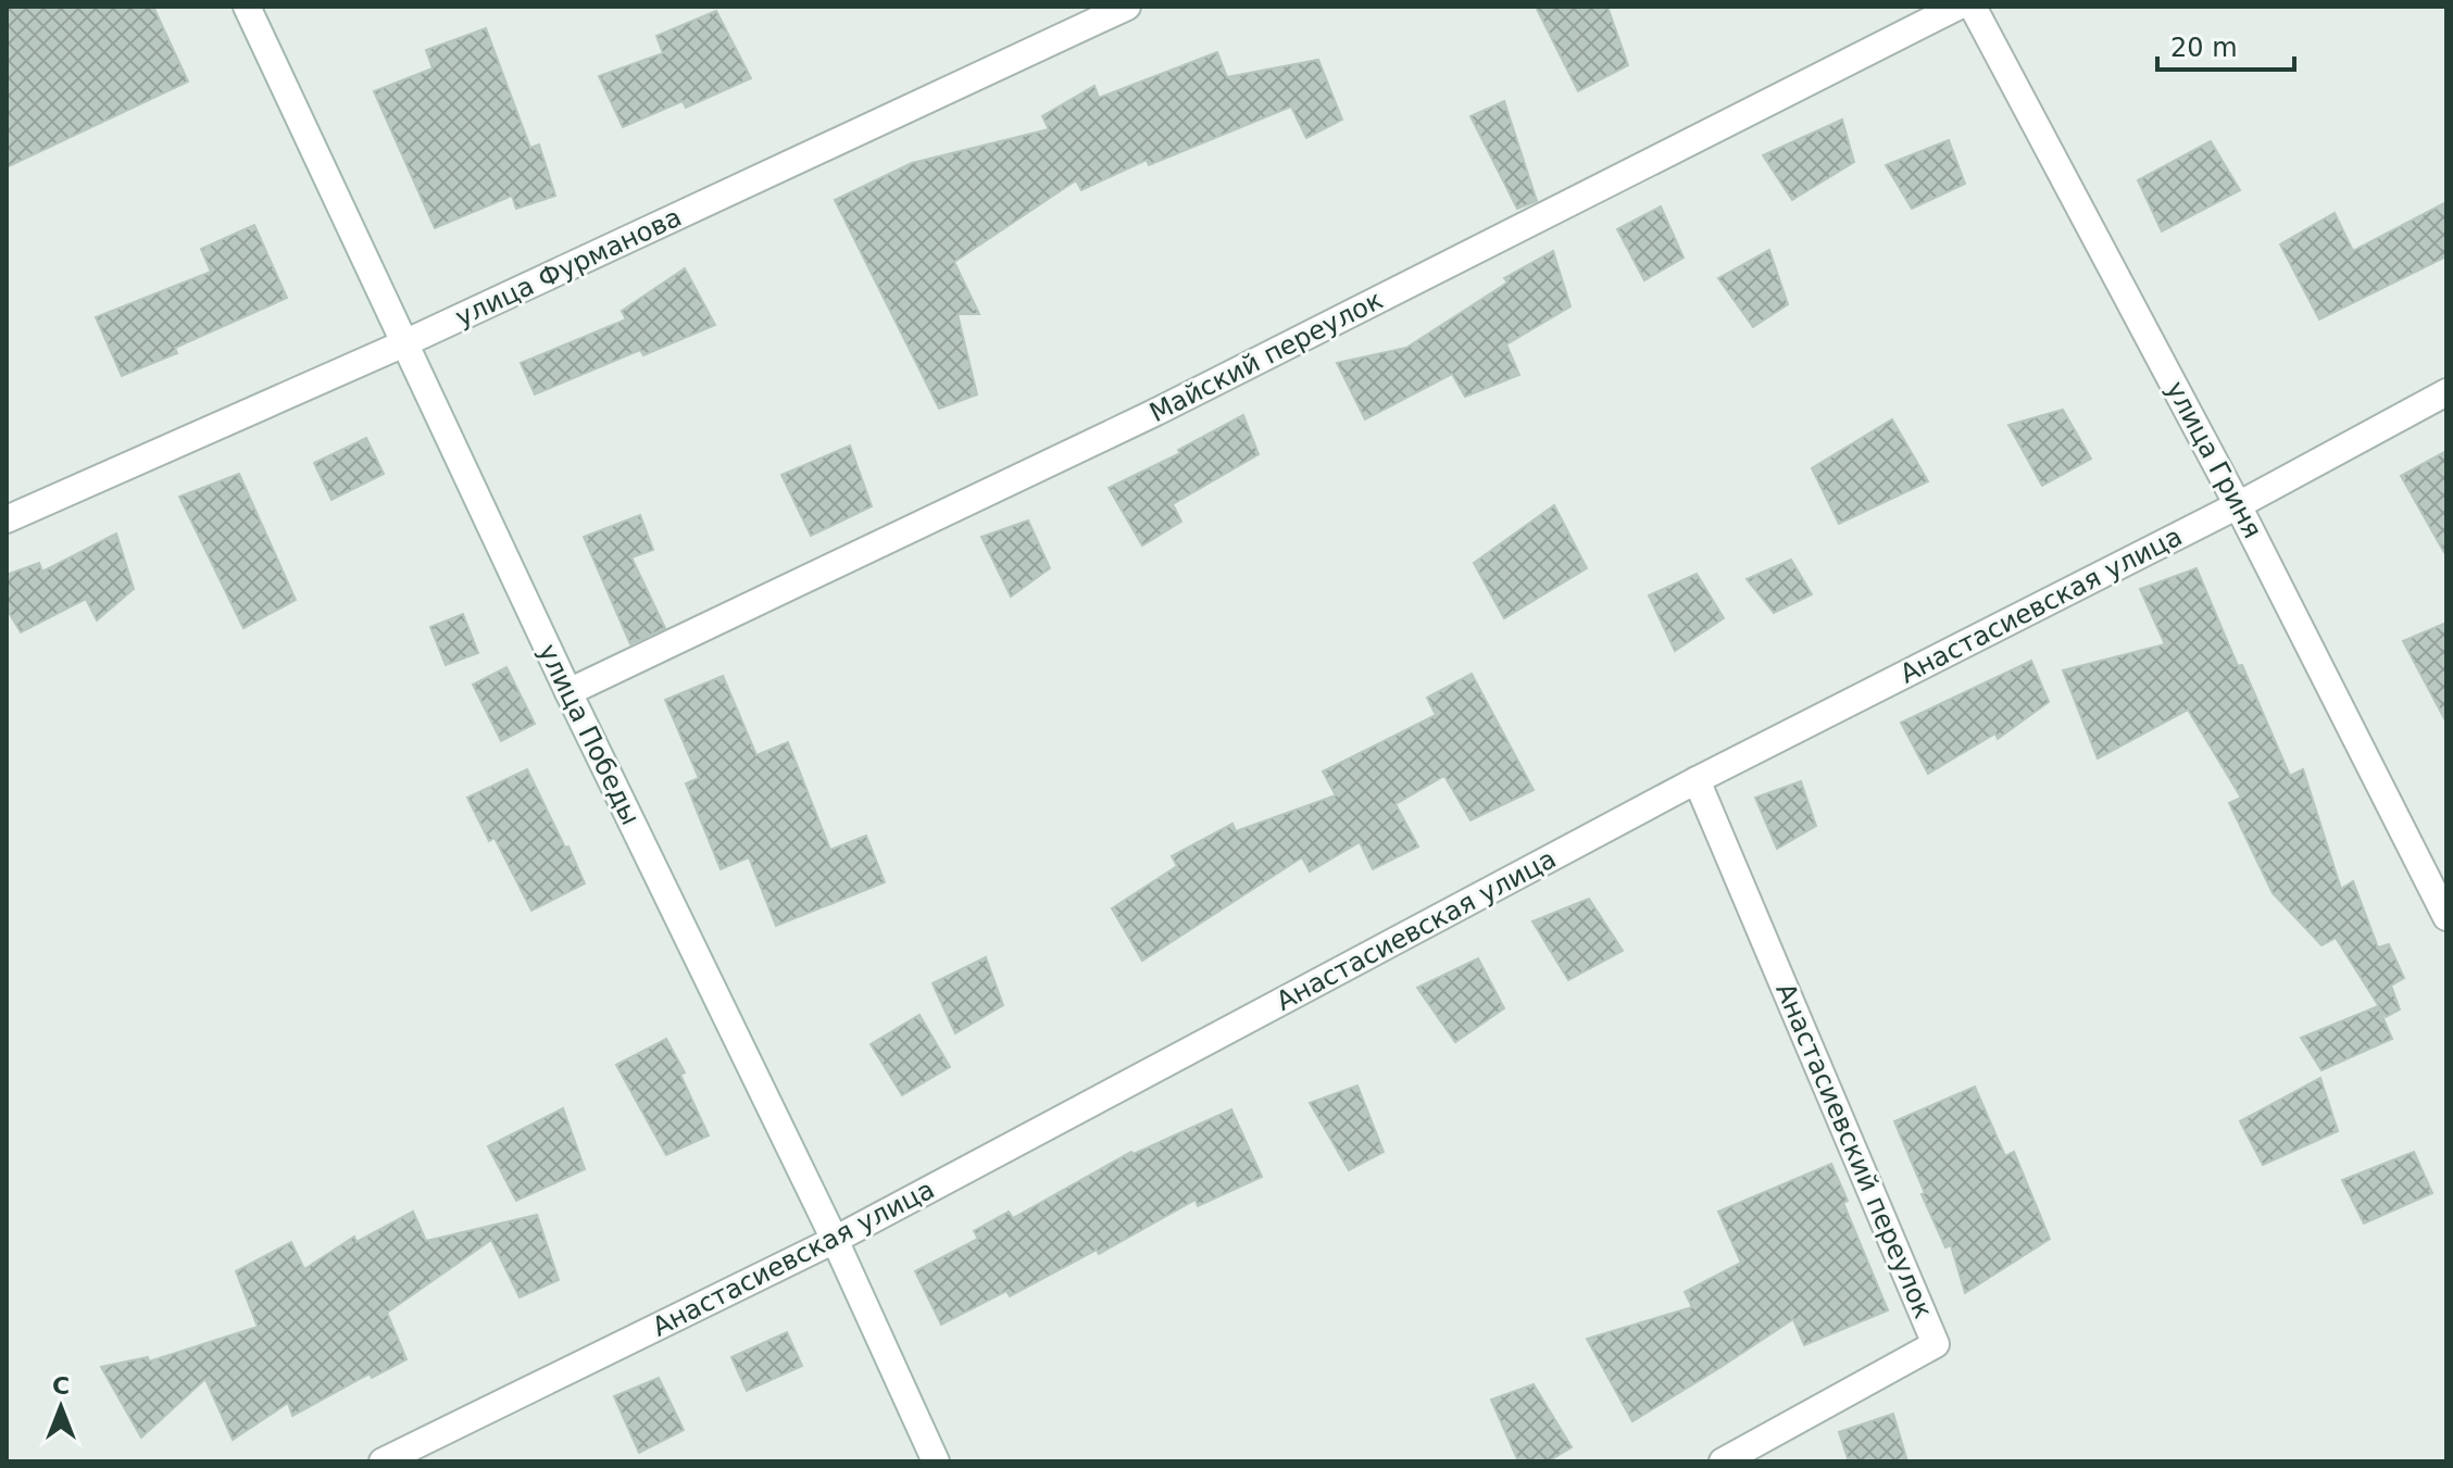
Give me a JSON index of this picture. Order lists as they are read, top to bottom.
{
  "streets": {
    "street": [
      "улица Фурманова",
      "Майский переулок",
      "улица Гриня",
      "Анастасиевская улица",
      "улица Победы",
      "Анастасиевский переулок"
    ]
  },
  "crossings": [
    ["улица Фурманова", "улица Победы"],
    ["Майский переулок", "улица Победы"],
    ["улица Гриня", "Анастасиевская улица"],
    ["Анастасиевская улица", "улица Победы"],
    ["Анастасиевская улица", "Анастасиевский переулок"]
  ],
  "scale_bar": "20 m",
  "north": "top"
}
